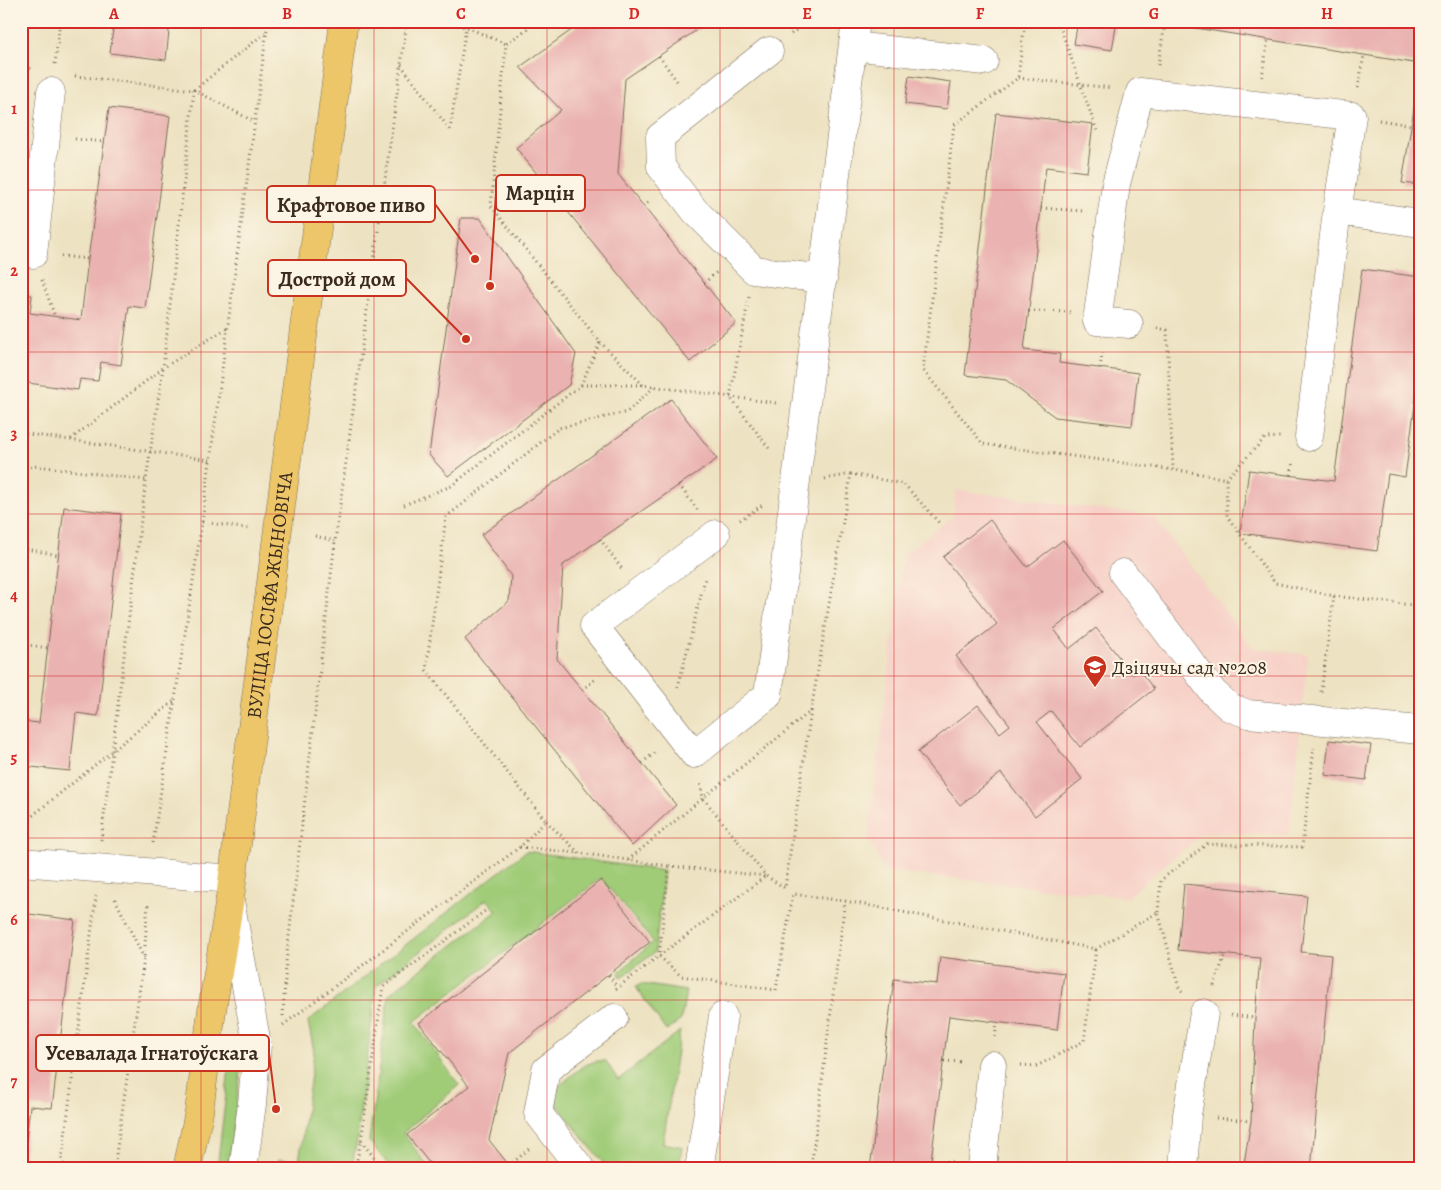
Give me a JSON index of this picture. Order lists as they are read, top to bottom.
{
  "streets": {
    "main road": ["ВУЛІЦА ІОСІФА ЖЫНОВІЧА"]
  },
  "places": {
    "other": [
      "Крафтовое пиво",
      "Марцін",
      "Дострой дом",
      "Усевалада Ігнатоўскага"
    ],
    "school or university": ["Дзіцячы сад №208"]
  },
  "grid": {
    "columns": [
      "A",
      "B",
      "C",
      "D",
      "E",
      "F",
      "G",
      "H"
    ],
    "rows": [
      "1",
      "2",
      "3",
      "4",
      "5",
      "6",
      "7"
    ]
  }
}
